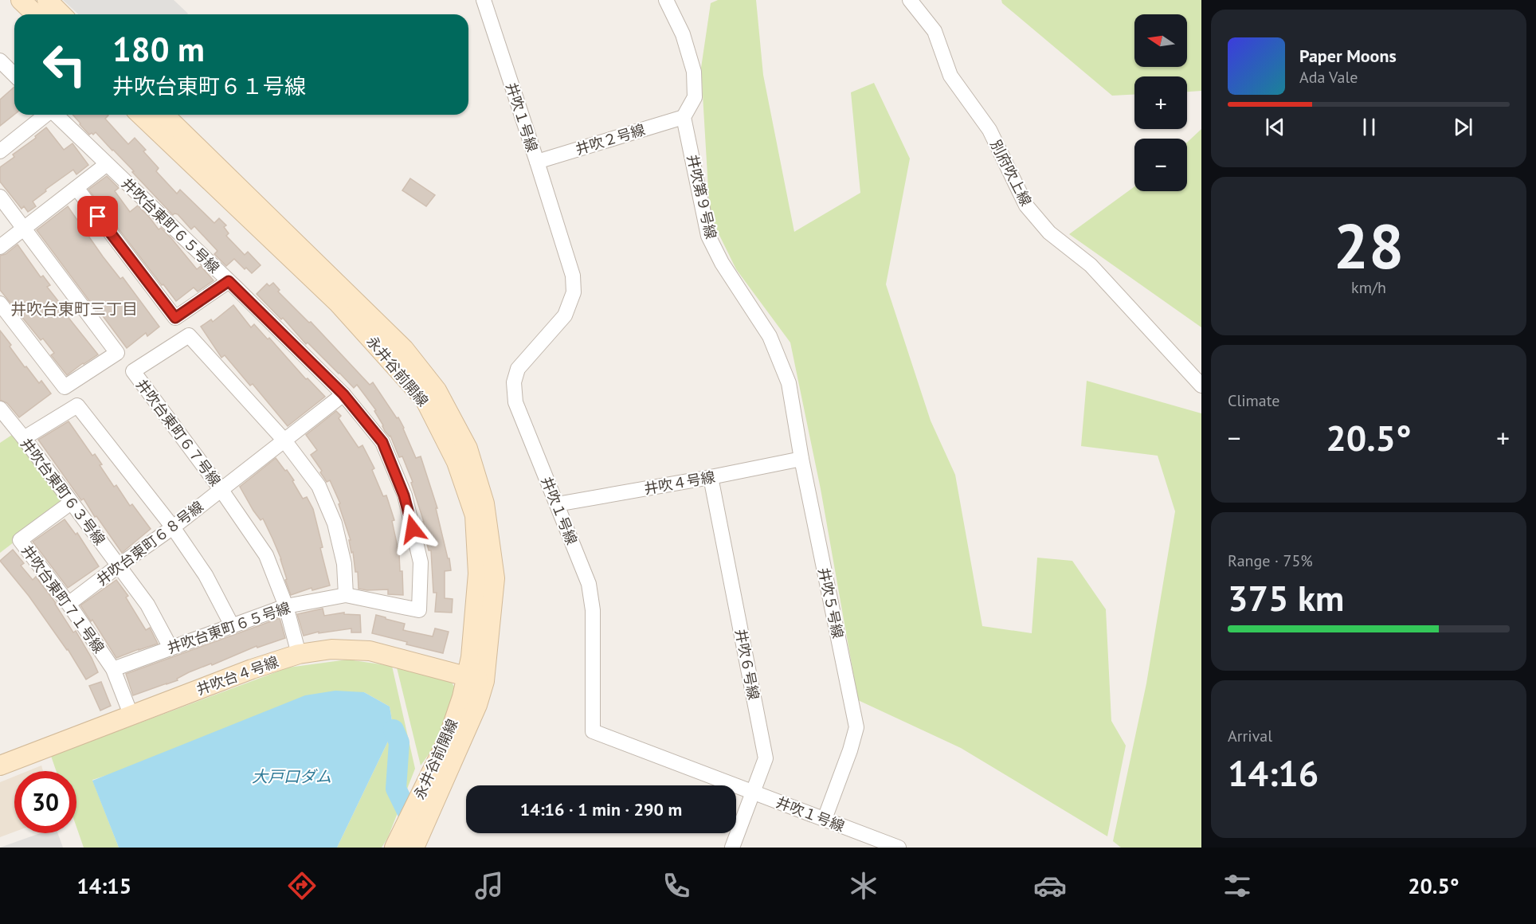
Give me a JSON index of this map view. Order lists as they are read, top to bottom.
{
  "streets": {
    "street": [
      "井吹１号線",
      "井吹２号線",
      "別府吹上線",
      "井吹第９号線",
      "井吹台東町６５号線",
      "永井谷前開線",
      "井吹台東町６７号線",
      "井吹４号線",
      "井吹台東町６３号線",
      "井吹台東町６８号線",
      "井吹台東町７１号線",
      "井吹５号線",
      "井吹６号線",
      "井吹台４号線"
    ]
  },
  "crossings": [
    ["井吹１号線", "井吹２号線"],
    ["井吹１号線", "井吹４号線"],
    ["井吹１号線", "井吹５号線"],
    ["井吹１号線", "井吹６号線"],
    ["井吹２号線", "井吹第９号線"],
    ["井吹第９号線", "井吹５号線"],
    ["井吹台東町６５号線", "井吹台東町６７号線"],
    ["井吹台東町６５号線", "井吹台東町６３号線"],
    ["井吹台東町６５号線", "井吹台東町６８号線"],
    ["井吹台東町６５号線", "井吹台東町７１号線"],
    ["永井谷前開線", "井吹台４号線"],
    ["井吹台東町６７号線", "井吹台東町６８号線"],
    ["井吹台東町６７号線", "井吹台４号線"],
    ["井吹４号線", "井吹５号線"],
    ["井吹４号線", "井吹６号線"],
    ["井吹台東町６３号線", "井吹台東町６８号線"],
    ["井吹台東町６３号線", "井吹台東町７１号線"],
    ["井吹台東町６８号線", "井吹台東町７１号線"],
    ["井吹台東町７１号線", "井吹台４号線"]
  ],
  "districts": ["井吹台東町三丁目"],
  "water": ["大戸口ダム"],
  "north": "left",
  "page": {
    "map_buttons": ["+", "−"],
    "turn": ["180 m", "井吹台東町６１号線"],
    "song": ["Paper Moons", "Ada Vale"],
    "tile": [
      ["28", "km/h"],
      "Climate",
      ["Range · 75%", "375 km"],
      ["Arrival", "14:16"]
    ],
    "heat": ["−", "20.5°", "+"],
    "limit": "30",
    "trip": "14:16 · 1 min · 290 m",
    "tabs": ["14:15", "20.5°"]
  }
}
